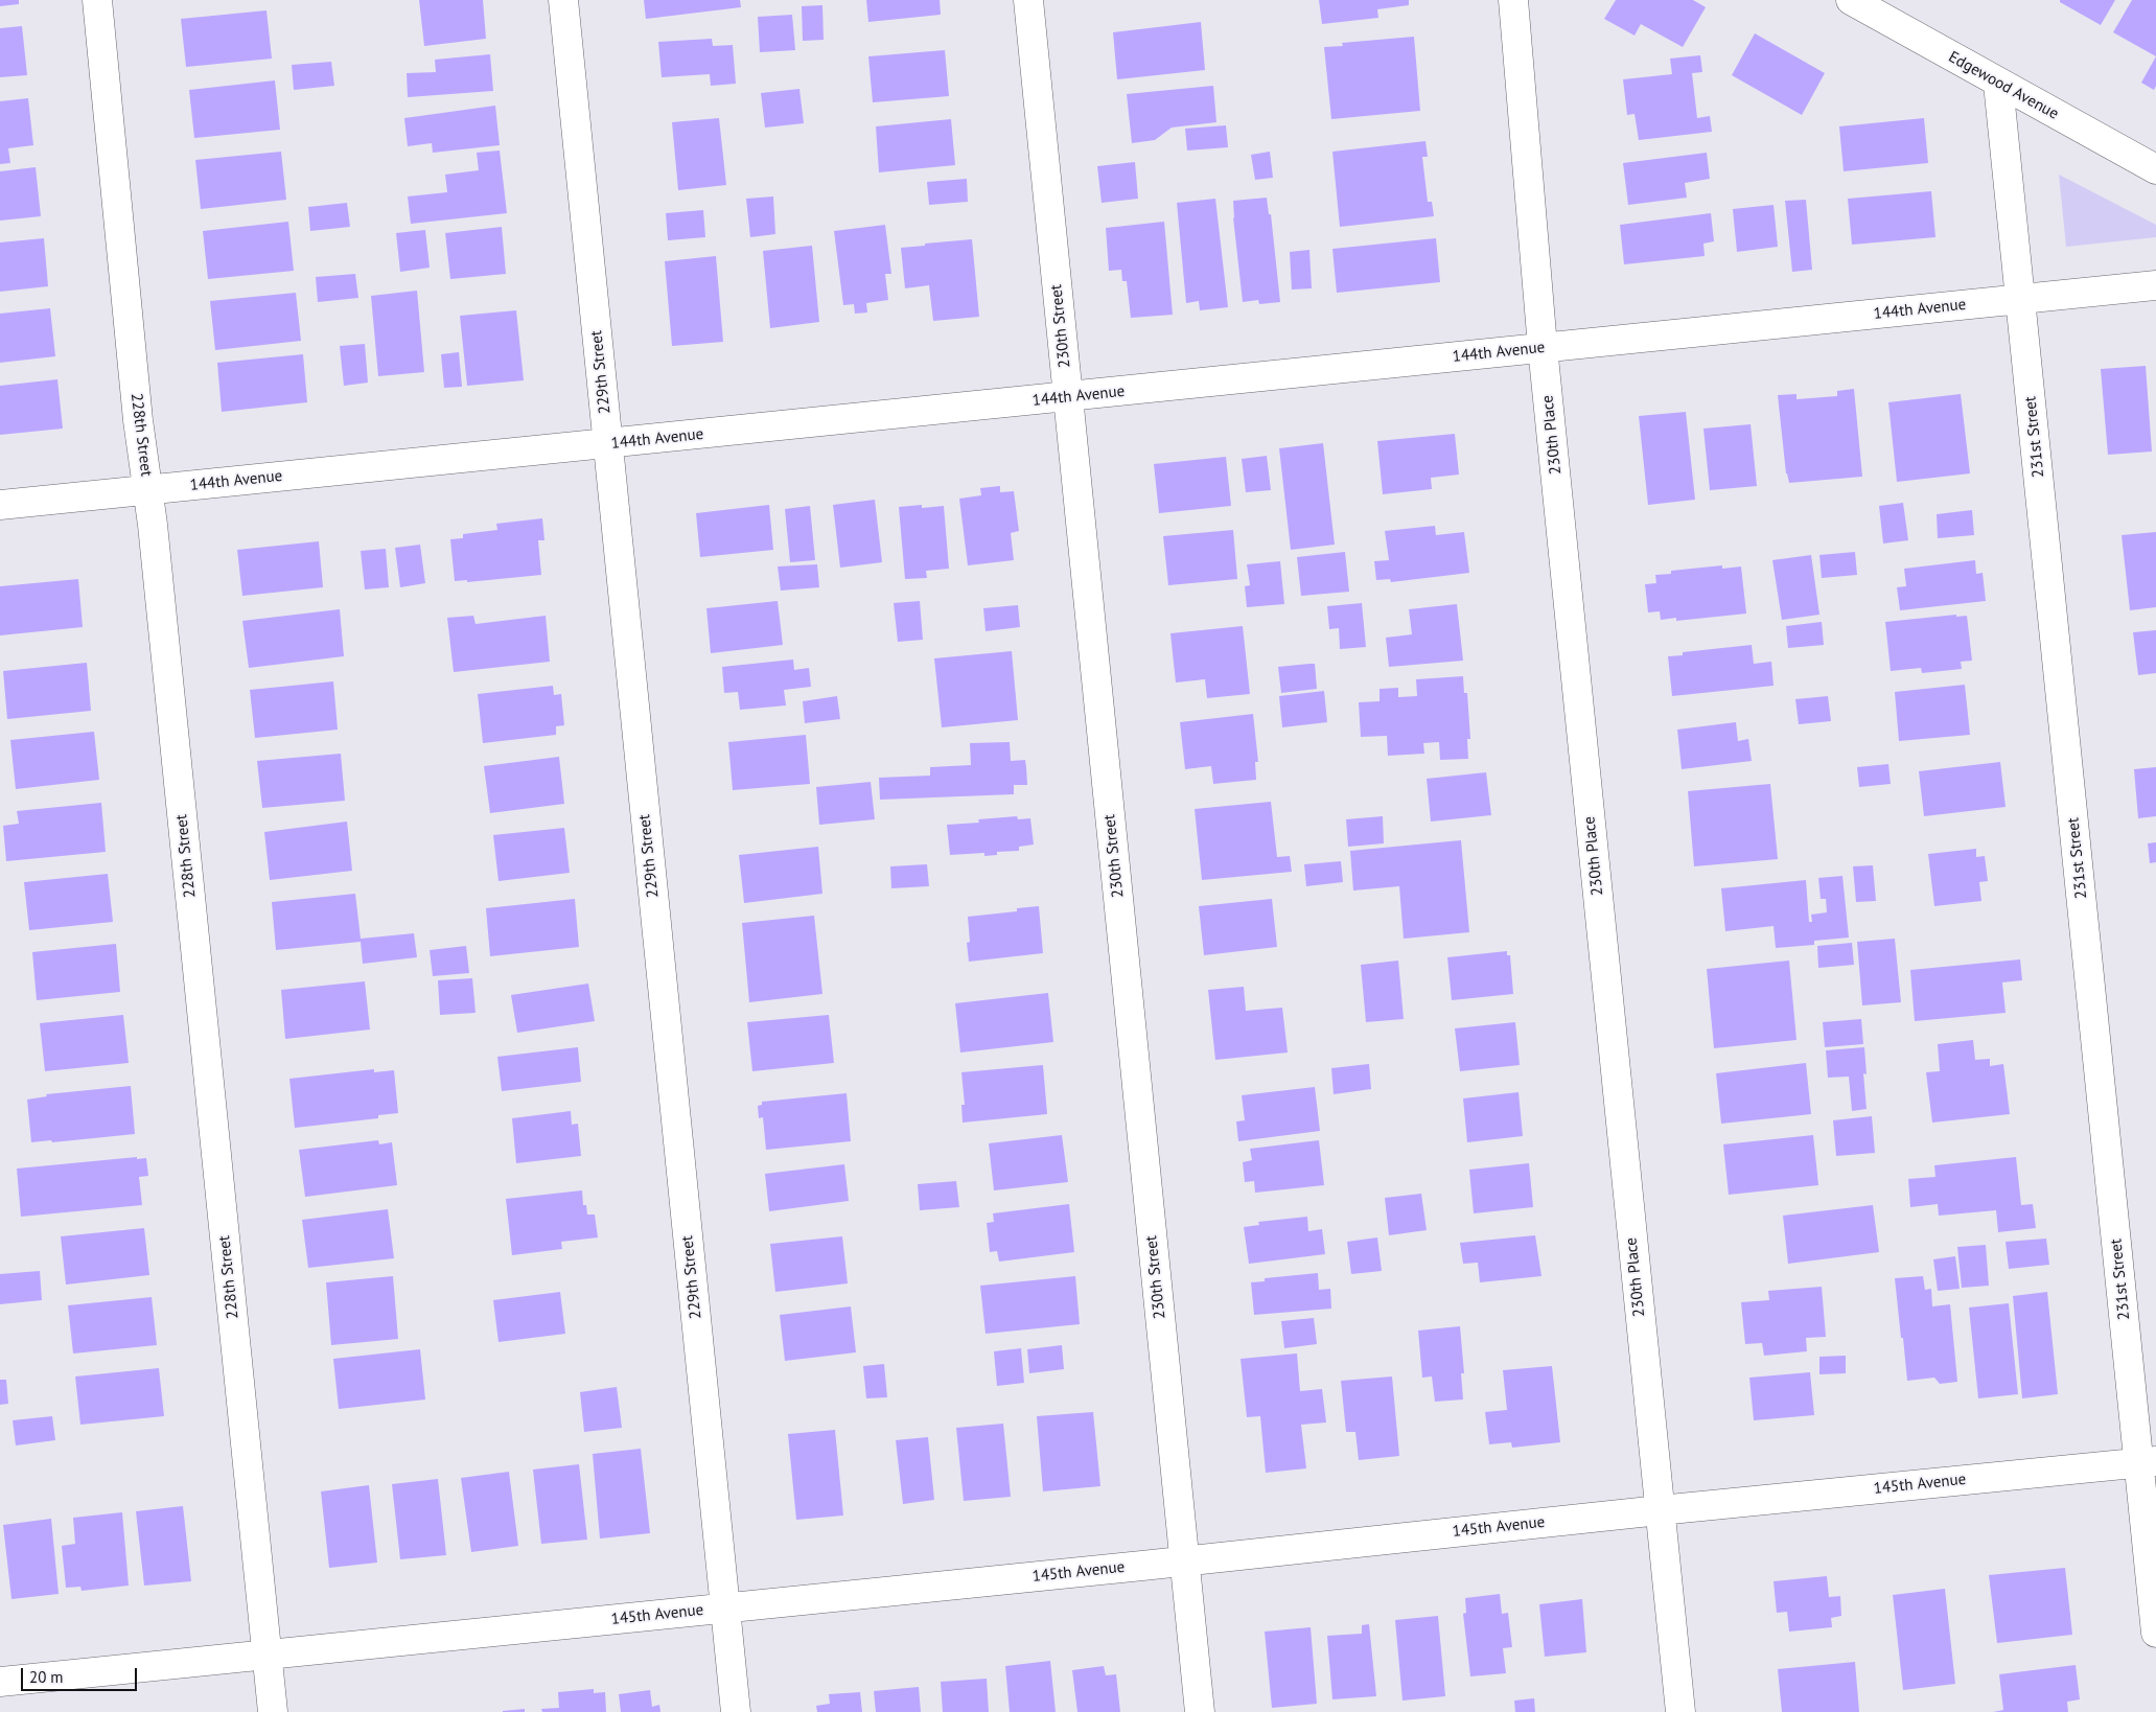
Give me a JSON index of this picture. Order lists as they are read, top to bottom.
{
  "streets": {
    "street": [
      "Edgewood Avenue",
      "144th Avenue",
      "230th Street",
      "229th Street",
      "228th Street",
      "230th Place",
      "231st Street",
      "145th Avenue"
    ]
  },
  "crossings": [
    ["Edgewood Avenue", "231st Street"],
    ["144th Avenue", "230th Street"],
    ["144th Avenue", "229th Street"],
    ["144th Avenue", "228th Street"],
    ["144th Avenue", "230th Place"],
    ["144th Avenue", "231st Street"],
    ["230th Street", "145th Avenue"],
    ["229th Street", "145th Avenue"],
    ["228th Street", "145th Avenue"],
    ["230th Place", "145th Avenue"],
    ["231st Street", "145th Avenue"]
  ],
  "scale_bar": "20 m"
}
